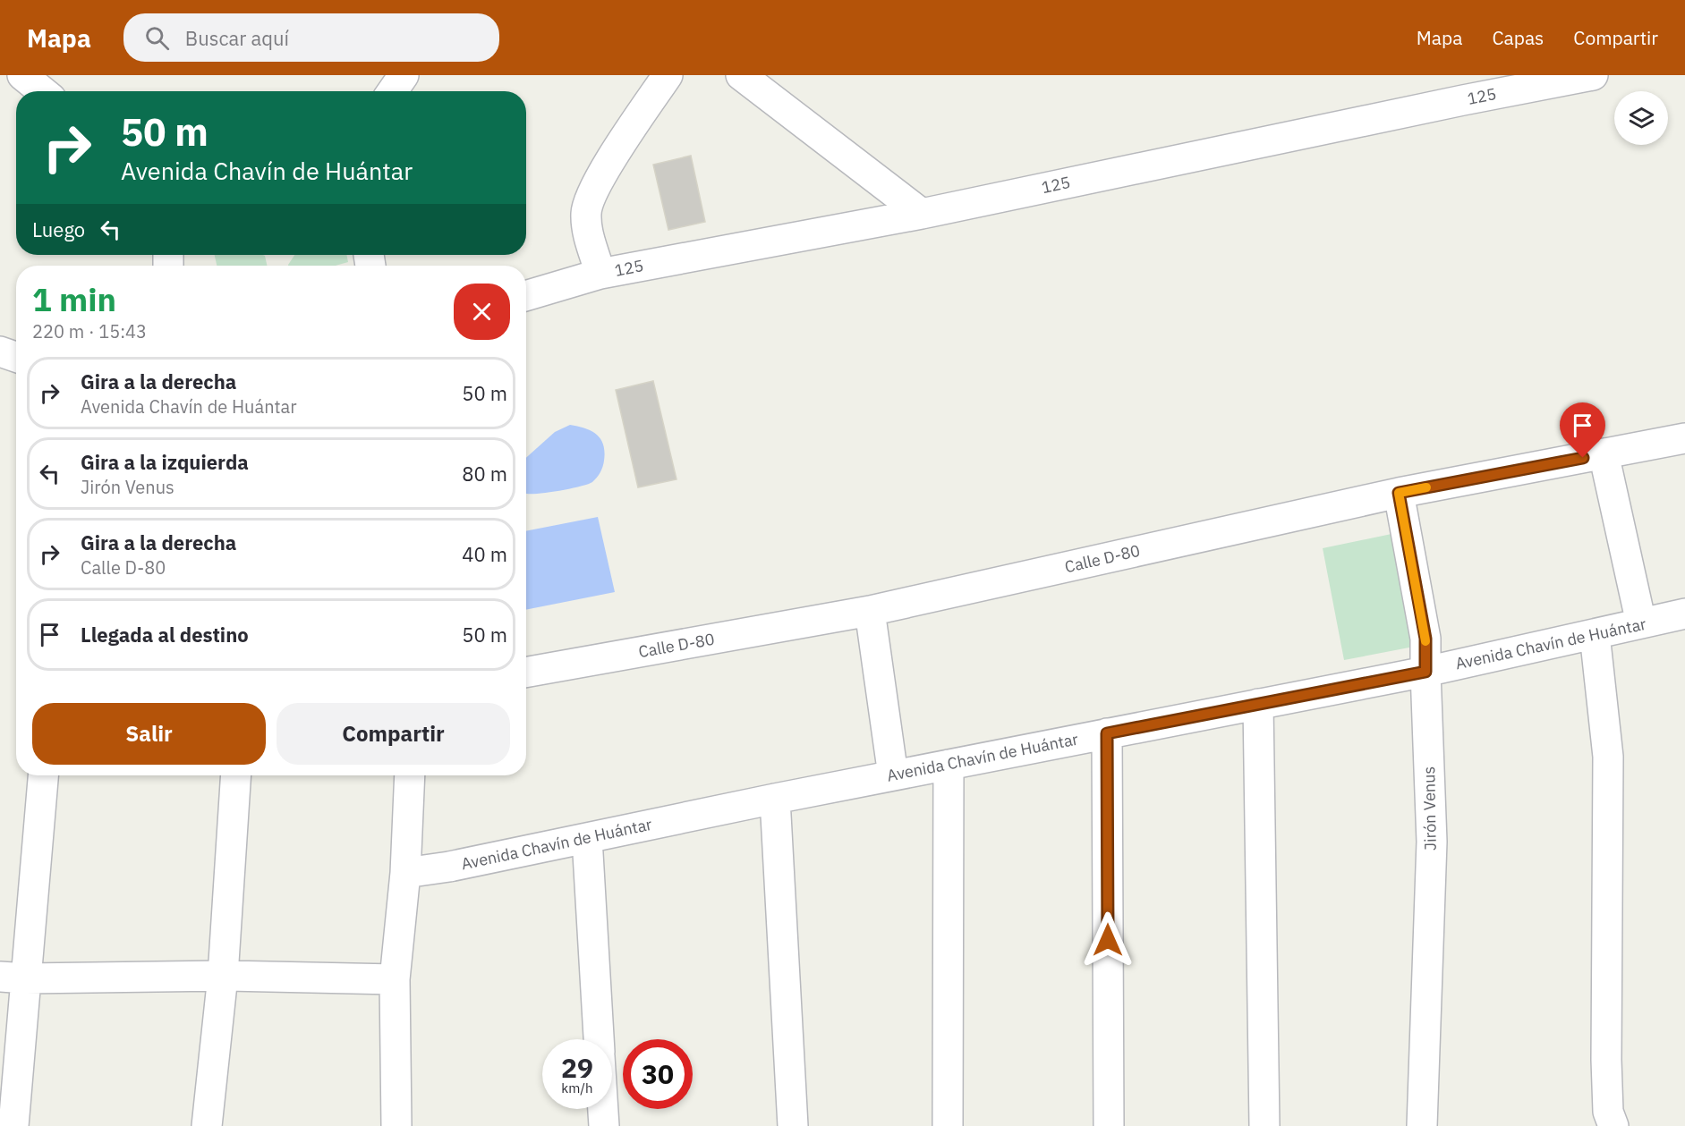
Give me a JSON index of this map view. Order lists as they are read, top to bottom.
{
  "streets": {
    "street": [
      "125",
      "Calle D-80",
      "Avenida Chavín de Huántar",
      "Jirón Venus"
    ]
  },
  "crossings": [
    ["Calle D-80", "Jirón Venus"],
    ["Avenida Chavín de Huántar", "Jirón Venus"]
  ],
  "page": {
    "header": "Mapa",
    "search": "Buscar aquí",
    "nav": ["Mapa", "Capas", "Compartir"],
    "turn": ["50 m", "Avenida Chavín de Huántar"],
    "then": "Luego",
    "heading": ["1 min", "220 m · 15:43"],
    "list": [
      {
        "name": "Gira a la derecha",
        "note": "Avenida Chavín de Huántar",
        "value": "50 m"
      },
      {
        "name": "Gira a la izquierda",
        "note": "Jirón Venus",
        "value": "80 m"
      },
      {
        "name": "Gira a la derecha",
        "note": "Calle D-80",
        "value": "40 m"
      },
      {
        "name": "Llegada al destino",
        "value": "50 m"
      }
    ],
    "buttons": ["Salir", "Compartir"],
    "speed": "29 km/h",
    "limit": "30"
  }
}
